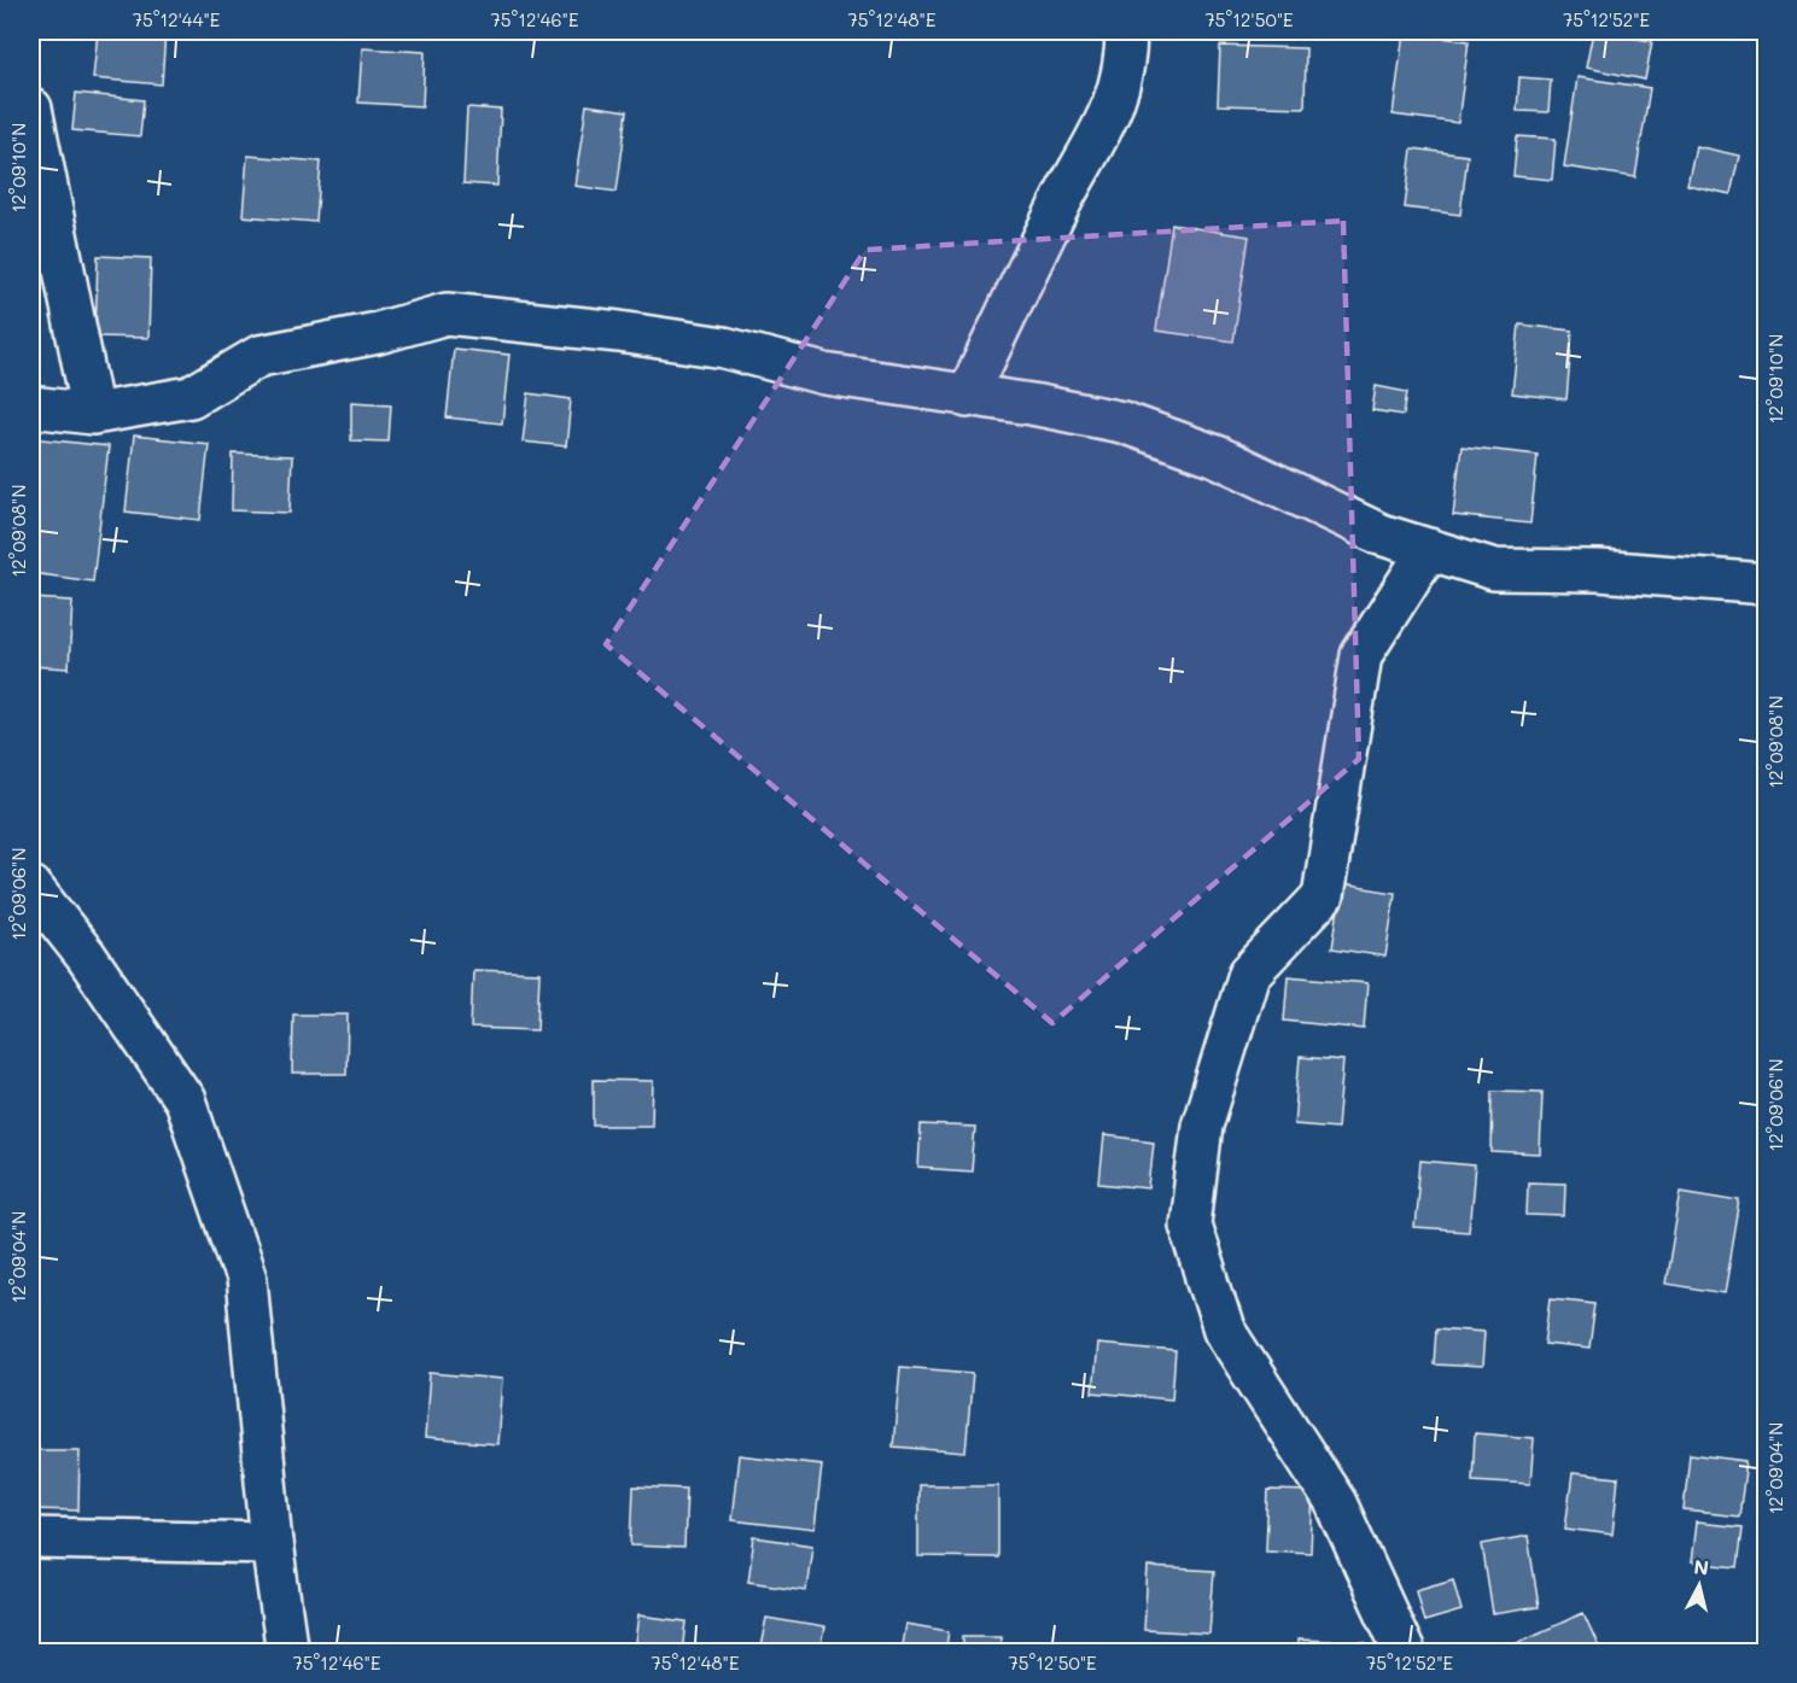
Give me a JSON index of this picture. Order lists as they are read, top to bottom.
{
  "north": "top",
  "coordinates": [
    "75°12'44\"E",
    "75°12'46\"E",
    "75°12'48\"E",
    "75°12'50\"E",
    "75°12'52\"E",
    "12°09'10\"N",
    "12°09'08\"N",
    "12°09'06\"N",
    "12°09'04\"N"
  ]
}
